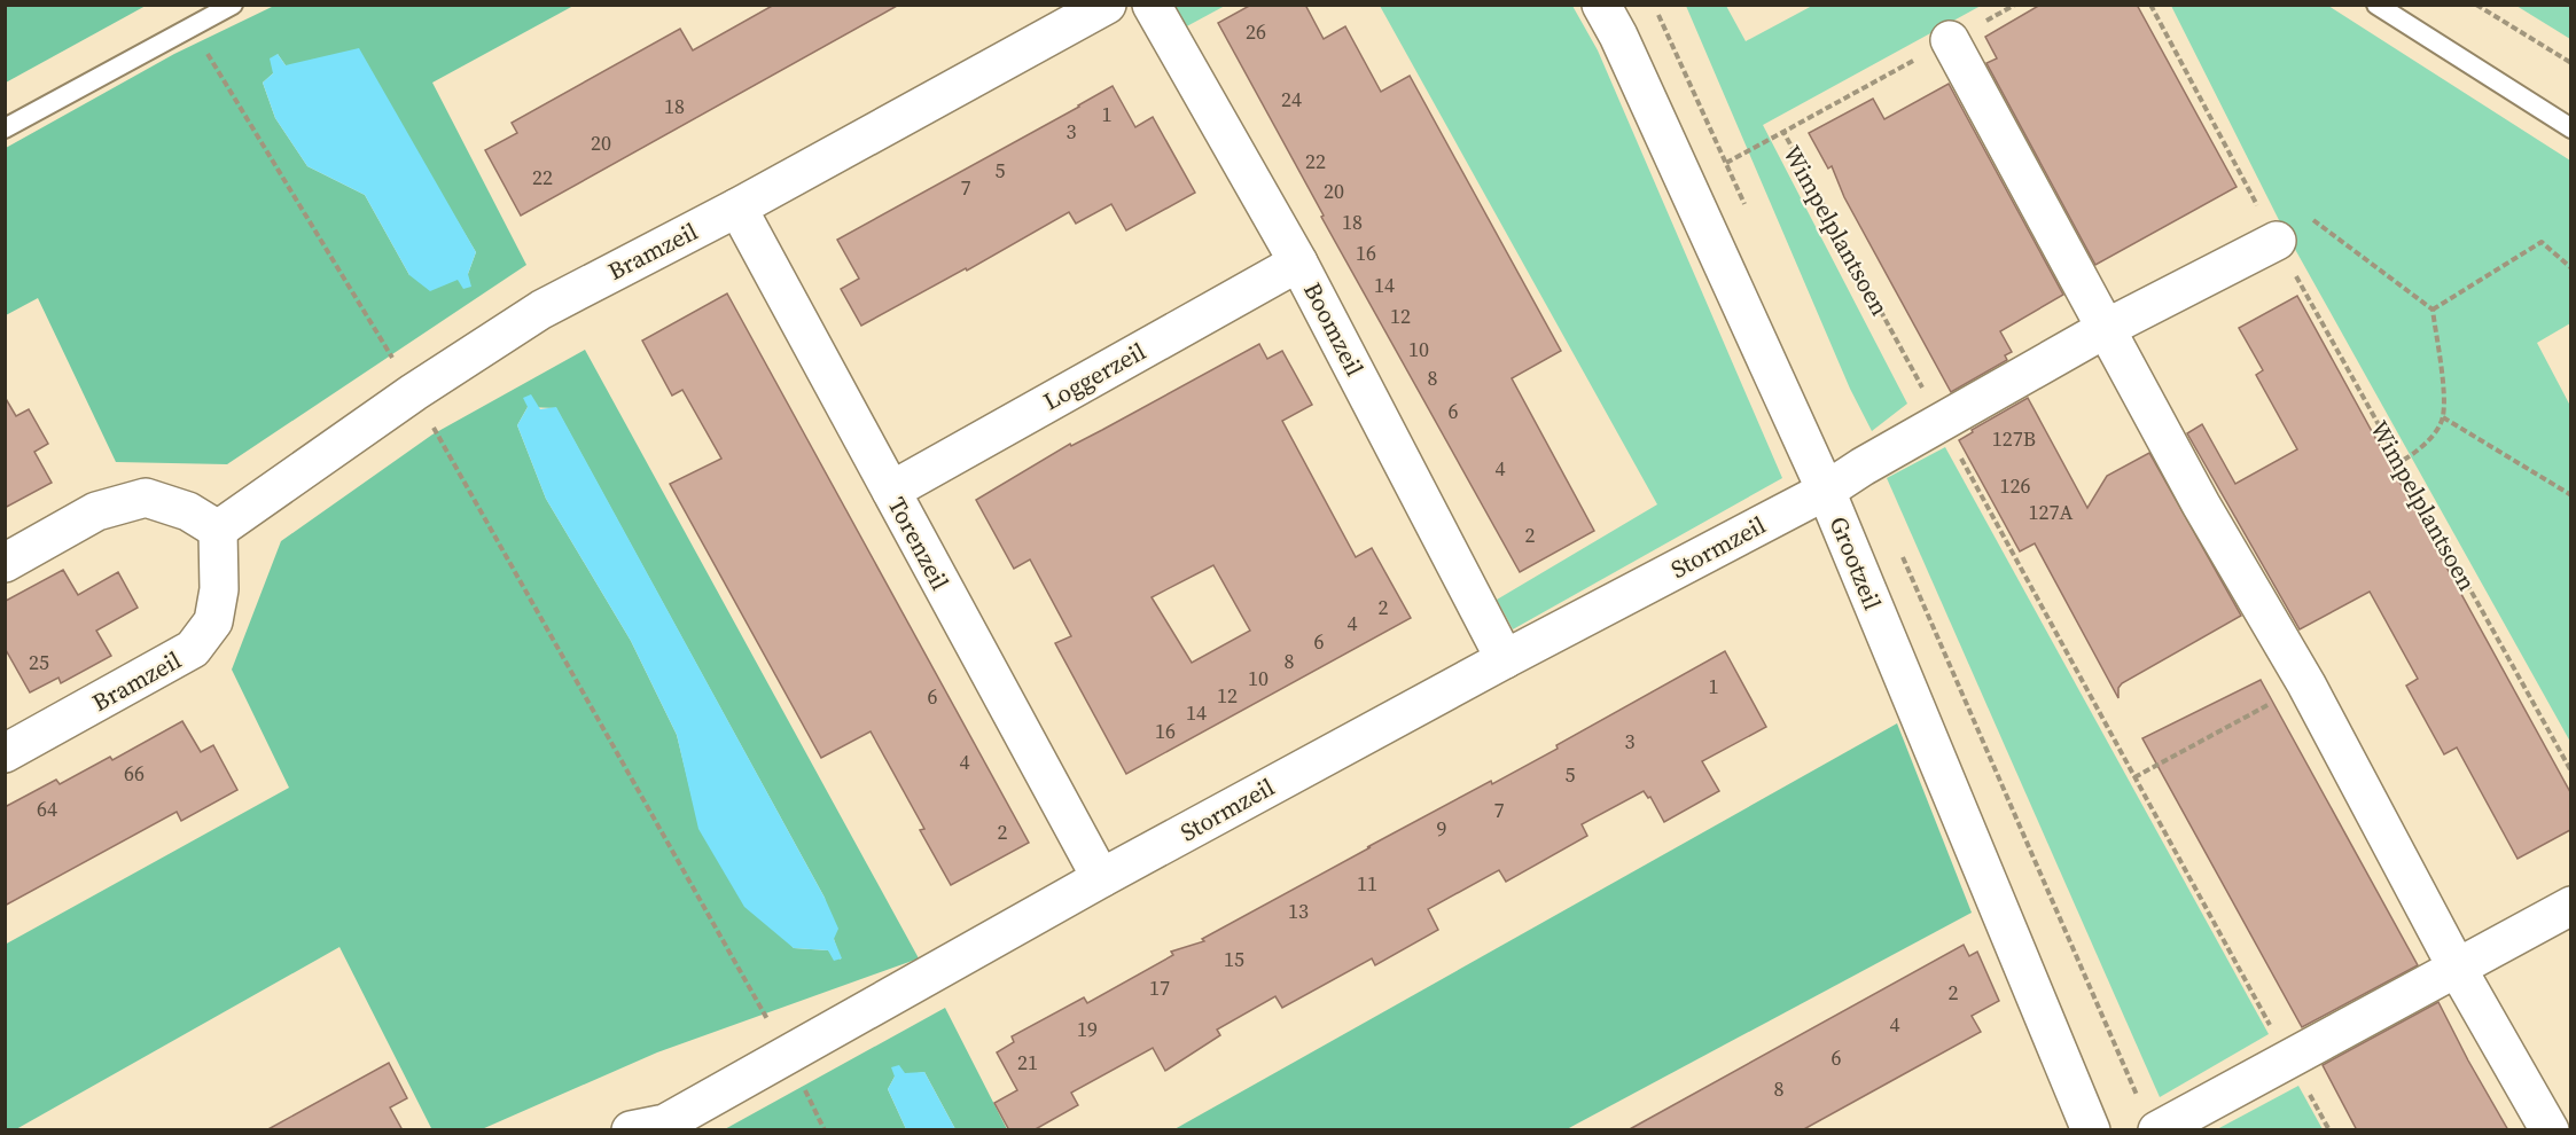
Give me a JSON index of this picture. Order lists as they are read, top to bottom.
{
  "streets": {
    "street": [
      "Bramzeil",
      "Boomzeil",
      "Loggerzeil",
      "Torenzeil",
      "Stormzeil",
      "Grootzeil"
    ],
    "path": ["Wimpelplantsoen"]
  },
  "crossings": [
    ["Bramzeil", "Torenzeil"],
    ["Boomzeil", "Loggerzeil"],
    ["Boomzeil", "Stormzeil"],
    ["Loggerzeil", "Torenzeil"],
    ["Torenzeil", "Stormzeil"],
    ["Stormzeil", "Grootzeil"]
  ],
  "house_numbers": [
    "26",
    "24",
    "18",
    "1",
    "3",
    "20",
    "22",
    "5",
    "22",
    "7",
    "20",
    "18",
    "16",
    "14",
    "12",
    "10",
    "8",
    "6",
    "127B",
    "4",
    "126",
    "127A",
    "2",
    "2",
    "4",
    "6",
    "8",
    "25",
    "10",
    "1",
    "12",
    "6",
    "14",
    "16",
    "3",
    "4",
    "66",
    "5",
    "64",
    "7",
    "9",
    "2",
    "11",
    "13",
    "15",
    "17",
    "2",
    "4",
    "19",
    "6",
    "21",
    "8"
  ]
}
